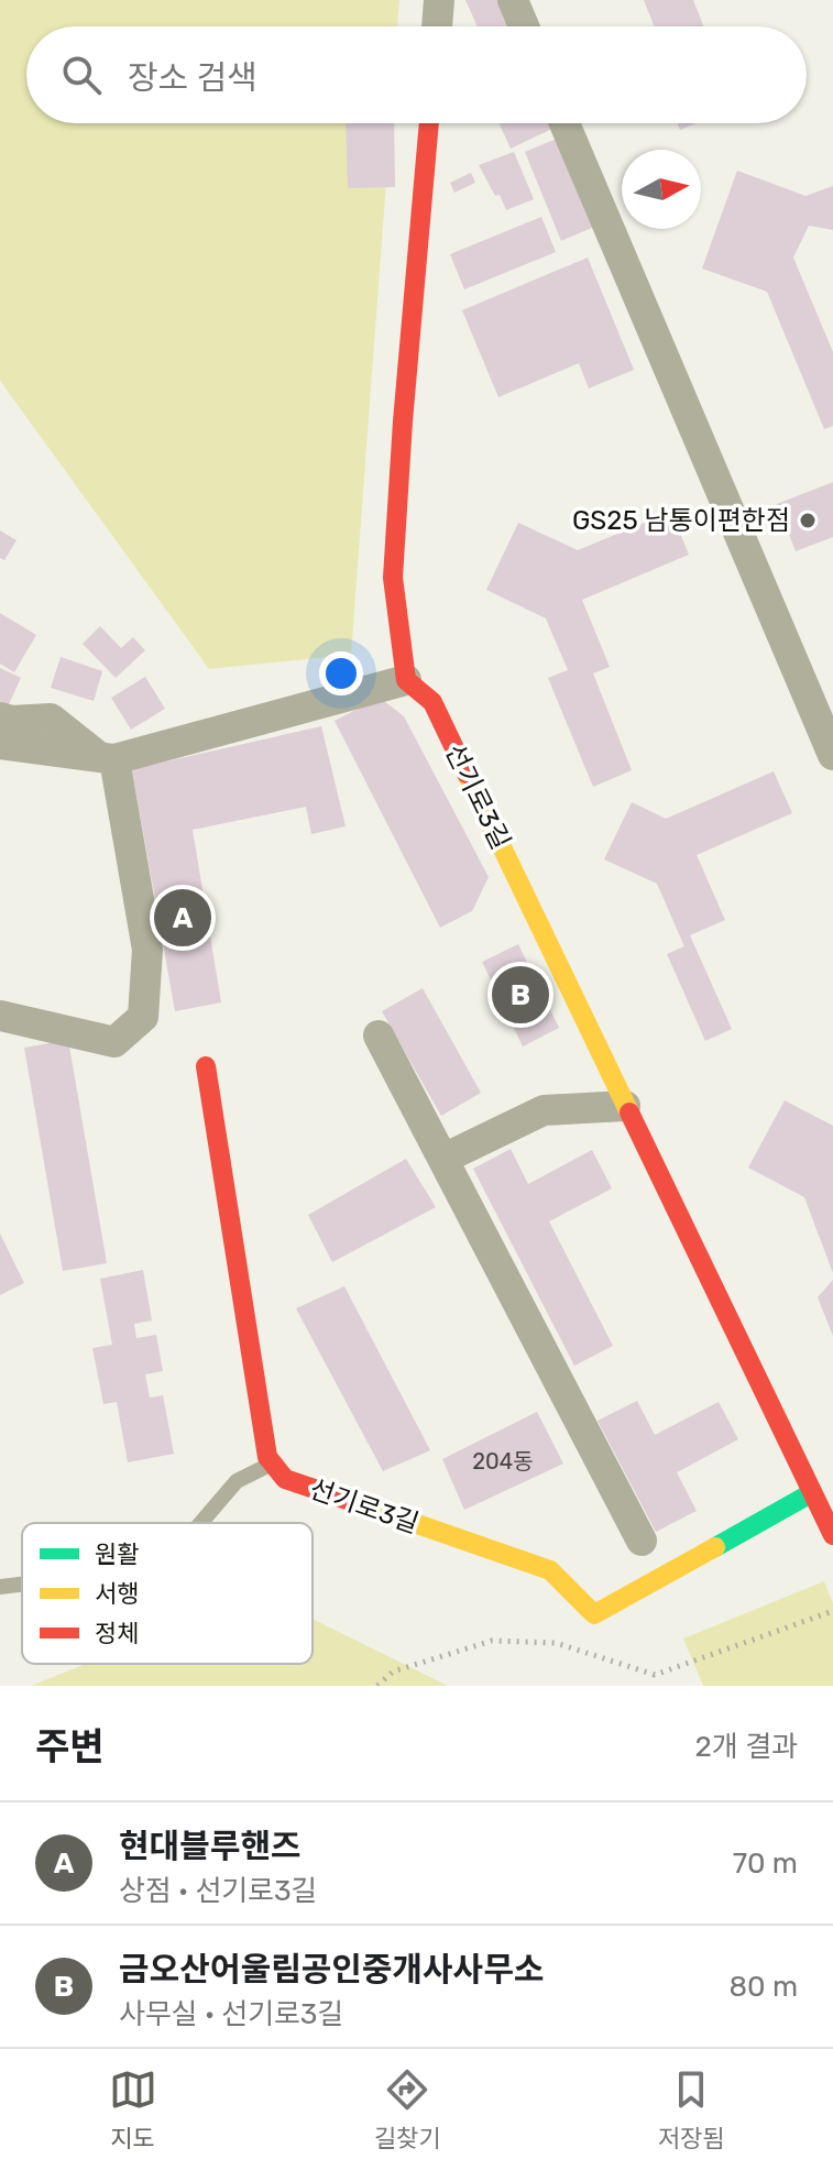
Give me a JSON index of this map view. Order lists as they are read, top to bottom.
{
  "streets": {
    "street": ["선기로3길"]
  },
  "places": ["GS25 남통이편한점"],
  "house_numbers": ["204동"],
  "legend": ["원활", "서행", "정체"],
  "north": "right",
  "page": {
    "search": "장소 검색",
    "pins": ["A", "B"],
    "heading": ["주변", "2개 결과"],
    "list": [
      {
        "mark": "A",
        "name": "현대블루핸즈",
        "note": "상점 · 선기로3길",
        "value": "70 m"
      },
      {
        "mark": "B",
        "name": "금오산어울림공인중개사사무소",
        "note": "사무실 · 선기로3길",
        "value": "80 m"
      }
    ],
    "nav": ["지도", "길찾기", "저장됨"]
  }
}
